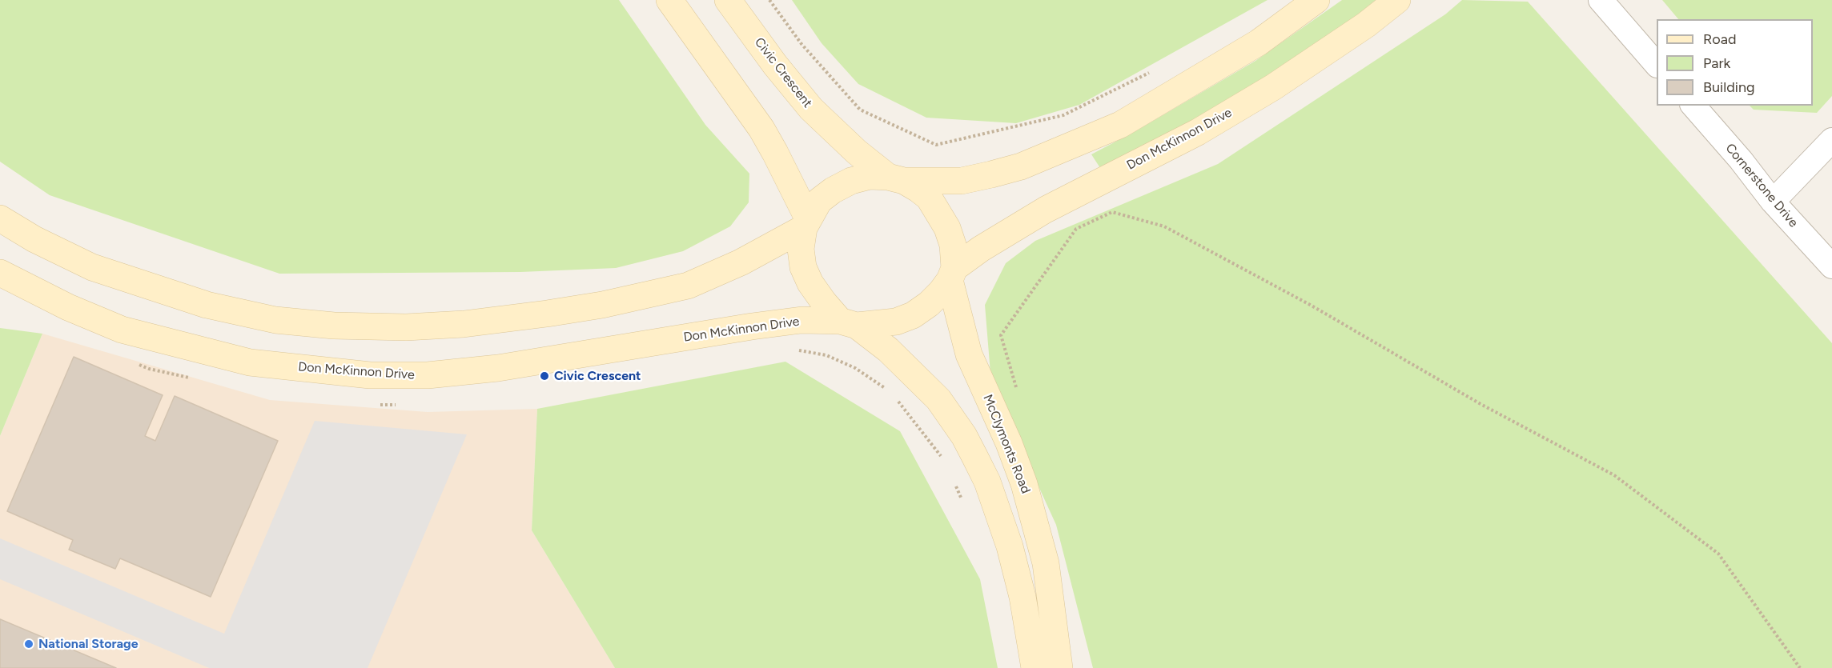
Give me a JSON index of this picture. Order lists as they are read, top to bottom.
{
  "streets": {
    "main road": ["Civic Crescent", "Don McKinnon Drive", "McClymonts Road"],
    "street": ["Cornerstone Drive"]
  },
  "crossings": [
    ["Civic Crescent", "Don McKinnon Drive"],
    ["Civic Crescent", "McClymonts Road"],
    ["Don McKinnon Drive", "McClymonts Road"]
  ],
  "places": ["Civic Crescent", "National Storage"],
  "legend": ["Road", "Park", "Building"]
}
